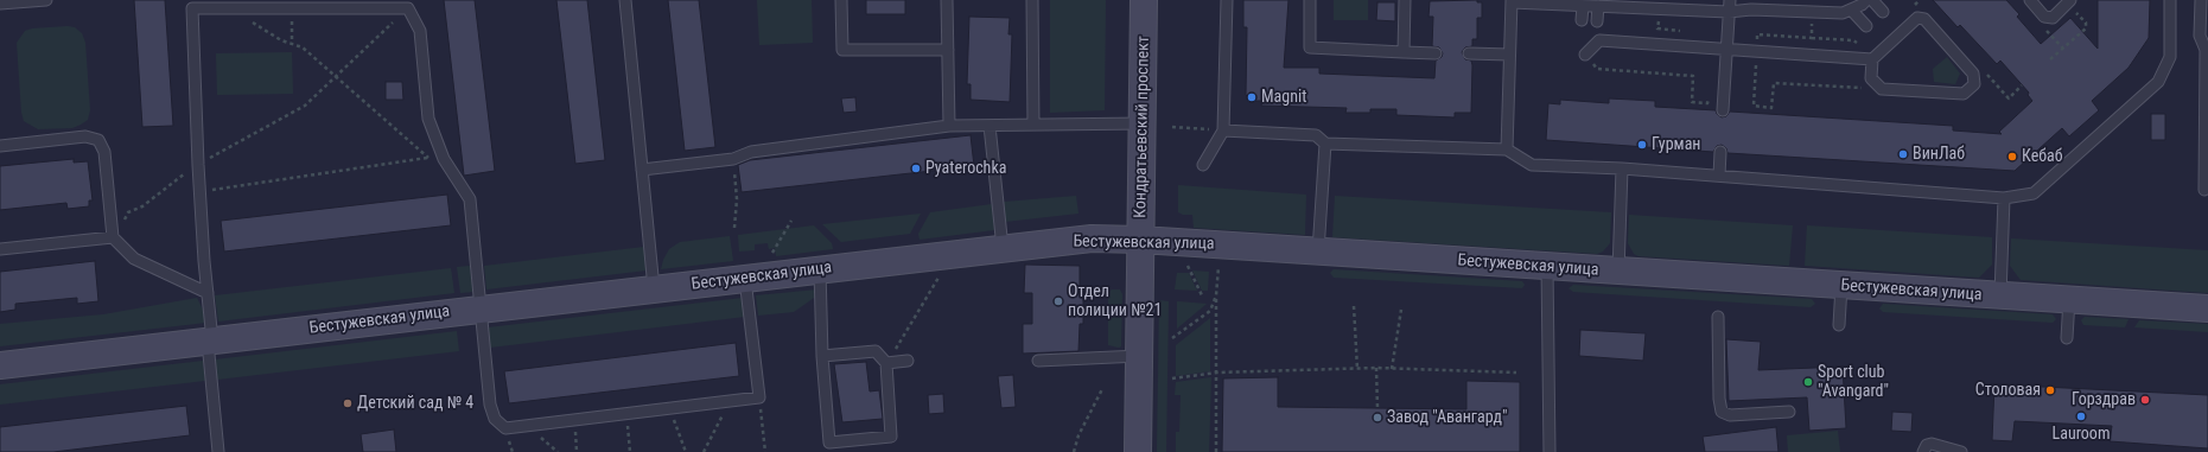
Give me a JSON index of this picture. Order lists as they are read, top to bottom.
{
  "streets": {
    "street": ["Кондратьевский проспект", "Бестужевская улица"]
  },
  "crossings": [
    ["Кондратьевский проспект", "Бестужевская улица"]
  ],
  "places": [
    "Magnit",
    "Гурман",
    "ВинЛаб",
    "Кебаб",
    "Pyaterochka",
    "Отдел полиции №21",
    "Sport club \"Avangard\"",
    "Столовая",
    "Горздрав",
    "Детский сад № 4",
    "Lauroom",
    "Завод \"Авангард\""
  ]
}
